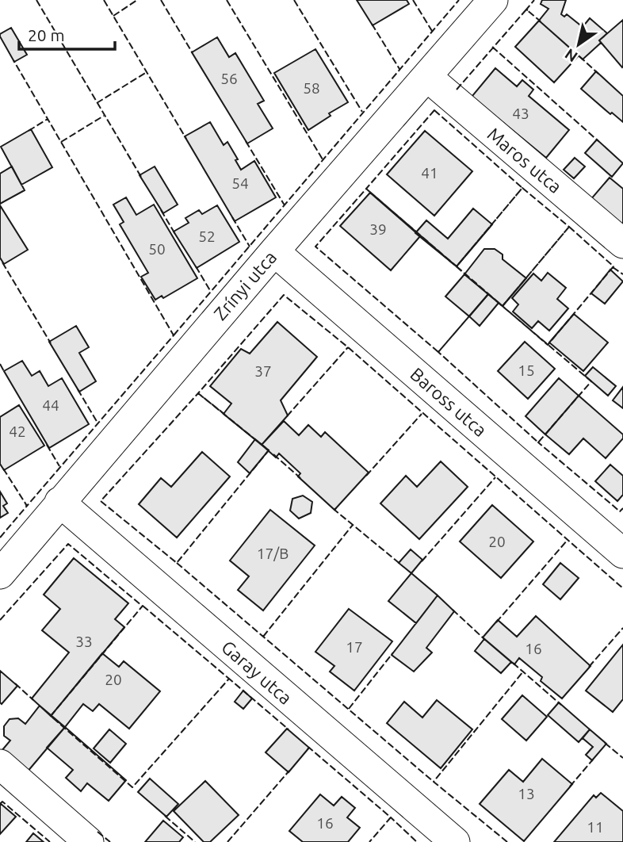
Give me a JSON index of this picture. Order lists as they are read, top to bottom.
{
  "streets": {
    "street": [
      "Maros utca",
      "Zrínyi utca",
      "Baross utca",
      "Garay utca"
    ]
  },
  "crossings": [
    ["Maros utca", "Zrínyi utca"],
    ["Zrínyi utca", "Baross utca"],
    ["Zrínyi utca", "Garay utca"]
  ],
  "house_numbers": [
    "56",
    "58",
    "43",
    "41",
    "54",
    "39",
    "52",
    "50",
    "15",
    "37",
    "44",
    "42",
    "20",
    "17/B",
    "33",
    "17",
    "16",
    "20",
    "13",
    "16",
    "11"
  ],
  "scale_bar": "20 m",
  "north": "bottom left"
}
